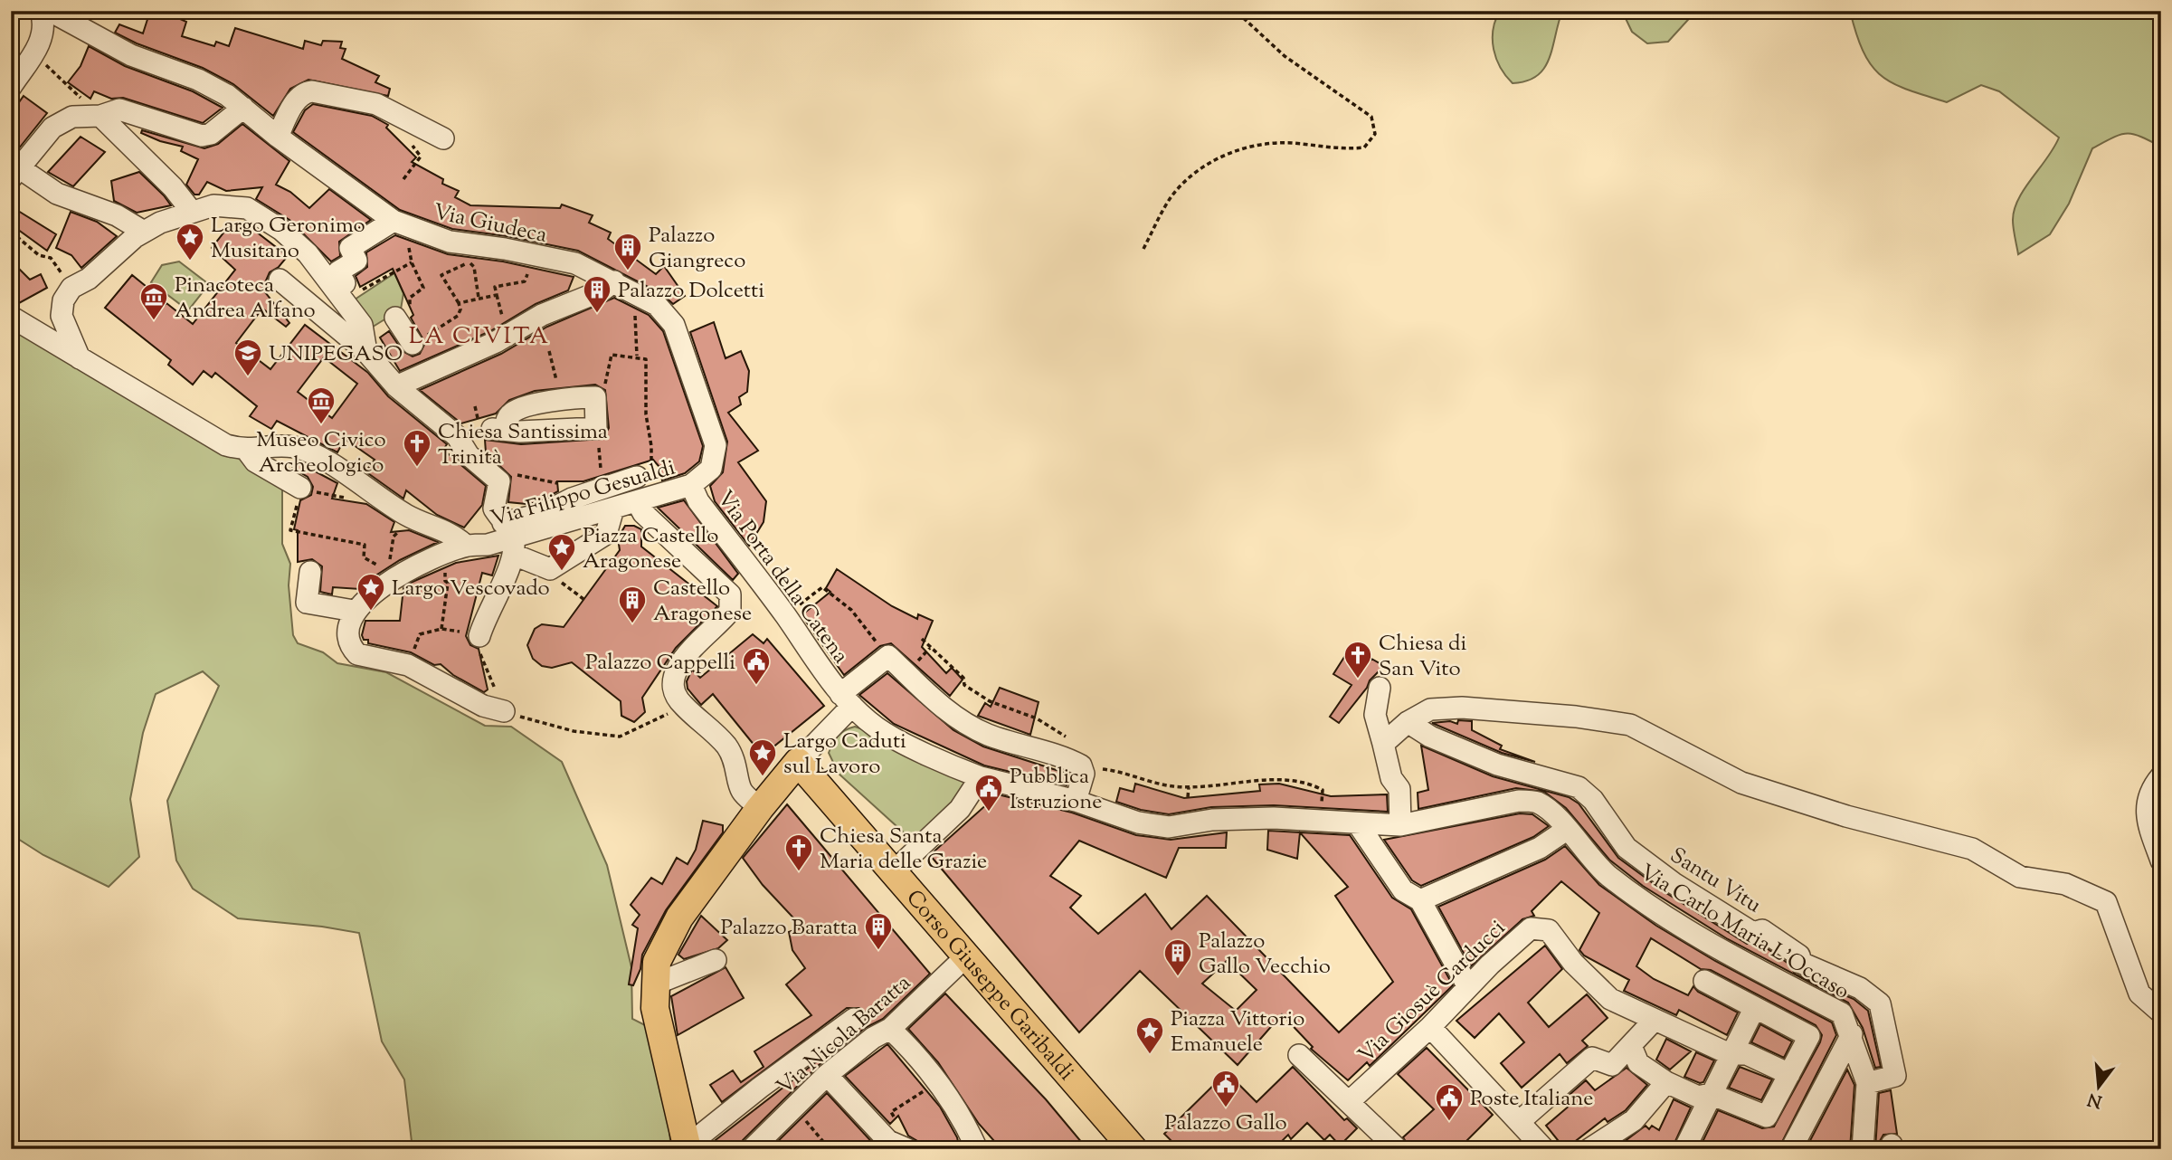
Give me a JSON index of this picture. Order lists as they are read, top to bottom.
{
  "streets": {
    "main road": ["Corso Giuseppe Garibaldi"],
    "street": [
      "Via Giudeca",
      "Via Filippo Gesualdi",
      "Via Porta della Catena",
      "Santu Vitu",
      "Via Carlo Maria L'Occaso",
      "Via Giosuè Carducci",
      "Via Nicola Baratta"
    ]
  },
  "crossings": [
    ["Via Giudeca", "Via Filippo Gesualdi"],
    ["Via Giudeca", "Via Porta della Catena"],
    ["Via Filippo Gesualdi", "Via Porta della Catena"],
    ["Santu Vitu", "Via Carlo Maria L'Occaso"],
    ["Corso Giuseppe Garibaldi", "Via Nicola Baratta"]
  ],
  "districts": ["LA CIVITA"],
  "places": {
    "place": [
      "Largo Geronimo Musitano",
      "Piazza Castello Aragonese",
      "Largo Vescovado",
      "Largo Caduti sul Lavoro",
      "Piazza Vittorio Emanuele"
    ],
    "building": [
      "Palazzo Giangreco",
      "Palazzo Dolcetti",
      "Castello Aragonese",
      "Palazzo Baratta",
      "Palazzo Gallo Vecchio"
    ],
    "museum": ["Pinacoteca Andrea Alfano", "Museo Civico Archeologico"],
    "school or university": ["UNIPEGASO"],
    "church": ["Chiesa Santissima Trinità", "Chiesa di San Vito", "Chiesa Santa Maria delle Grazie"],
    "public building": [
      "Palazzo Cappelli",
      "Pubblica Istruzione",
      "Palazzo Gallo",
      "Poste Italiane"
    ]
  },
  "north": "bottom"
}
